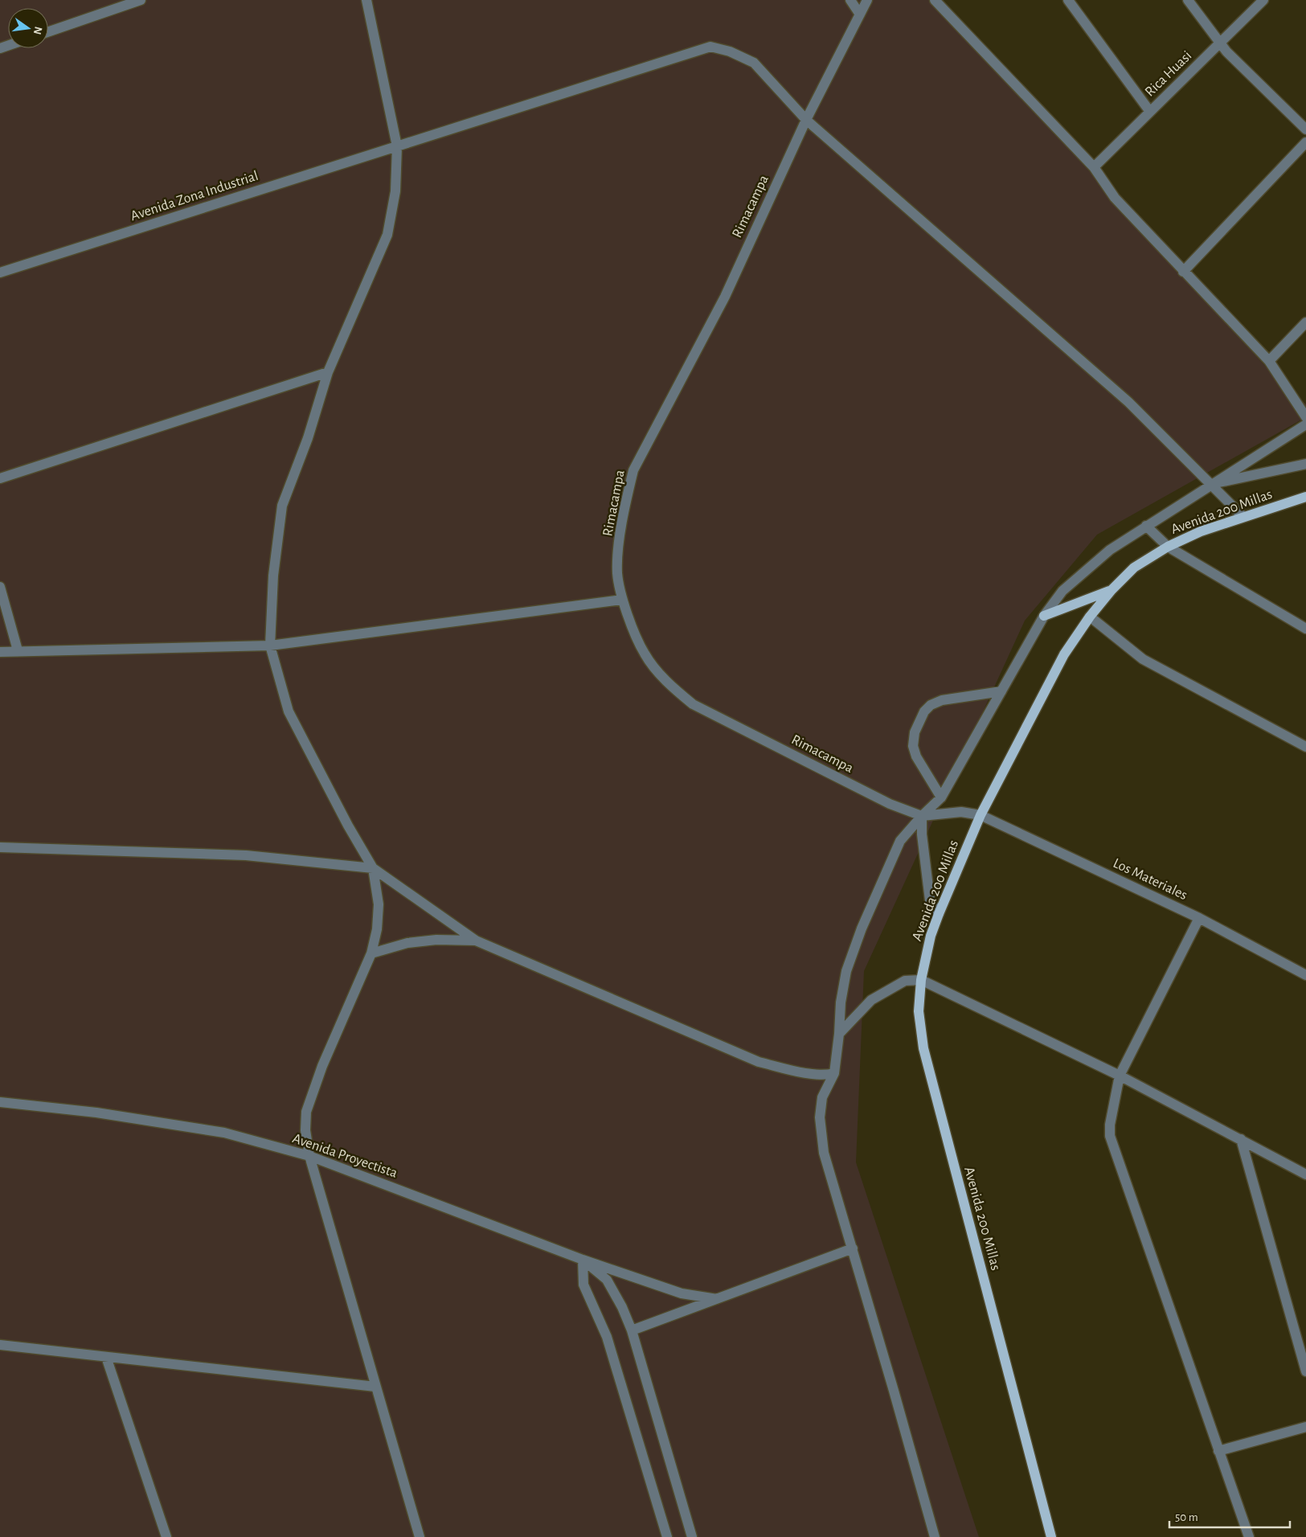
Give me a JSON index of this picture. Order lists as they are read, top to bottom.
{
  "streets": {
    "main road": ["Avenida 200 Millas"],
    "street": [
      "Rica Huasi",
      "Avenida Zona Industrial",
      "Rimacampa",
      "Los Materiales",
      "Avenida Proyectista"
    ]
  },
  "crossings": [
    ["Avenida Zona Industrial", "Rimacampa"],
    ["Avenida Zona Industrial", "Avenida 200 Millas"],
    ["Rimacampa", "Avenida 200 Millas"],
    ["Rimacampa", "Los Materiales"],
    ["Avenida 200 Millas", "Los Materiales"]
  ],
  "scale_bar": "50 m",
  "north": "right"
}
